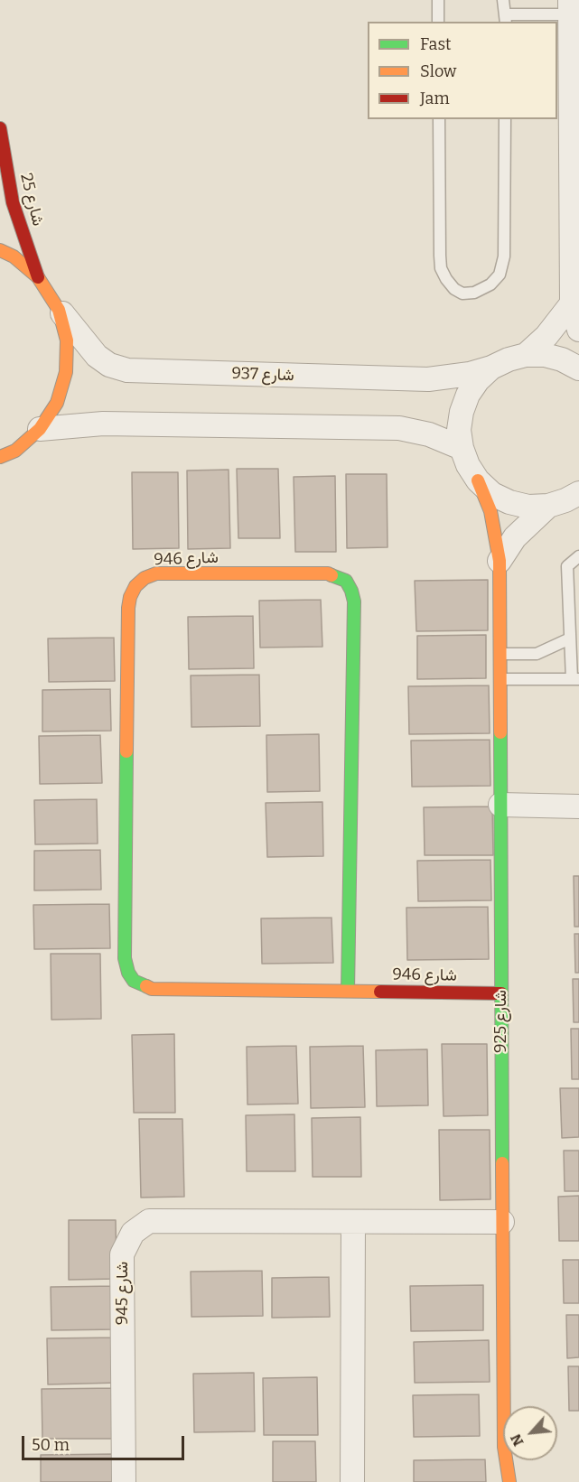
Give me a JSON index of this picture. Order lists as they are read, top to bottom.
{
  "streets": {
    "street": [
      "شارع 25",
      "شارع 937",
      "شارع 946",
      "شارع 925",
      "شارع 945"
    ]
  },
  "crossings": [
    ["شارع 946", "شارع 925"],
    ["شارع 925", "شارع 945"]
  ],
  "legend": ["Fast", "Slow", "Jam"],
  "scale_bar": "50 m",
  "north": "bottom left"
}
